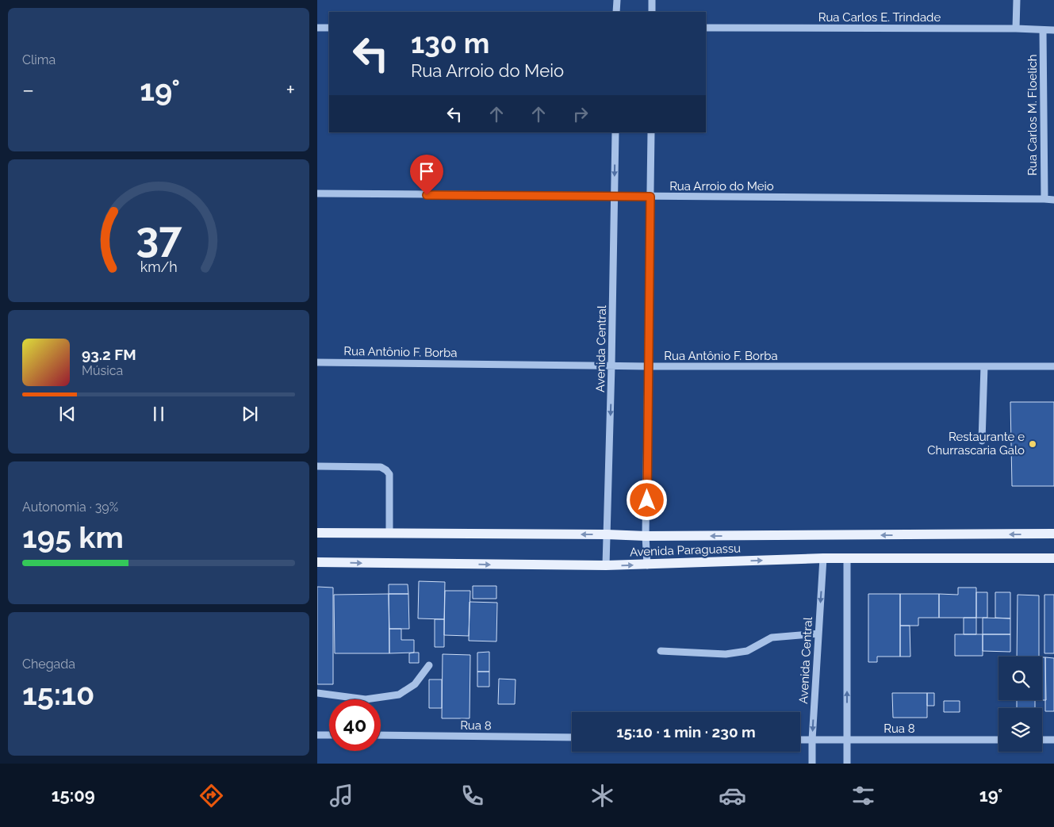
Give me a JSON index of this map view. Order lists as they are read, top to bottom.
{
  "streets": {
    "main road": ["Avenida Paraguassu"],
    "street": [
      "Rua Carlos E. Trindade",
      "Rua Carlos M. Floelich",
      "Rua Arroio do Meio",
      "Avenida Central",
      "Rua Antônio F. Borba",
      "Rua 8"
    ]
  },
  "crossings": [
    ["Rua Carlos E. Trindade", "Rua Carlos M. Floelich"],
    ["Rua Carlos M. Floelich", "Rua Arroio do Meio"],
    ["Rua Arroio do Meio", "Avenida Central"],
    ["Avenida Central", "Rua Antônio F. Borba"],
    ["Avenida Central", "Avenida Paraguassu"],
    ["Avenida Central", "Rua 8"]
  ],
  "places": ["Restaurante e Churrascaria Galo"],
  "page": {
    "tile": [
      "Clima",
      ["Autonomia · 39%", "195 km"],
      ["Chegada", "15:10"]
    ],
    "turn": ["130 m", "Rua Arroio do Meio"],
    "heat": ["−", "19°", "+"],
    "song": ["93.2 FM", "Música"],
    "limit": "40",
    "trip": "15:10 · 1 min · 230 m",
    "tabs": ["15:09", "19°"],
    "gauge": ["37", "km/h"]
  }
}
